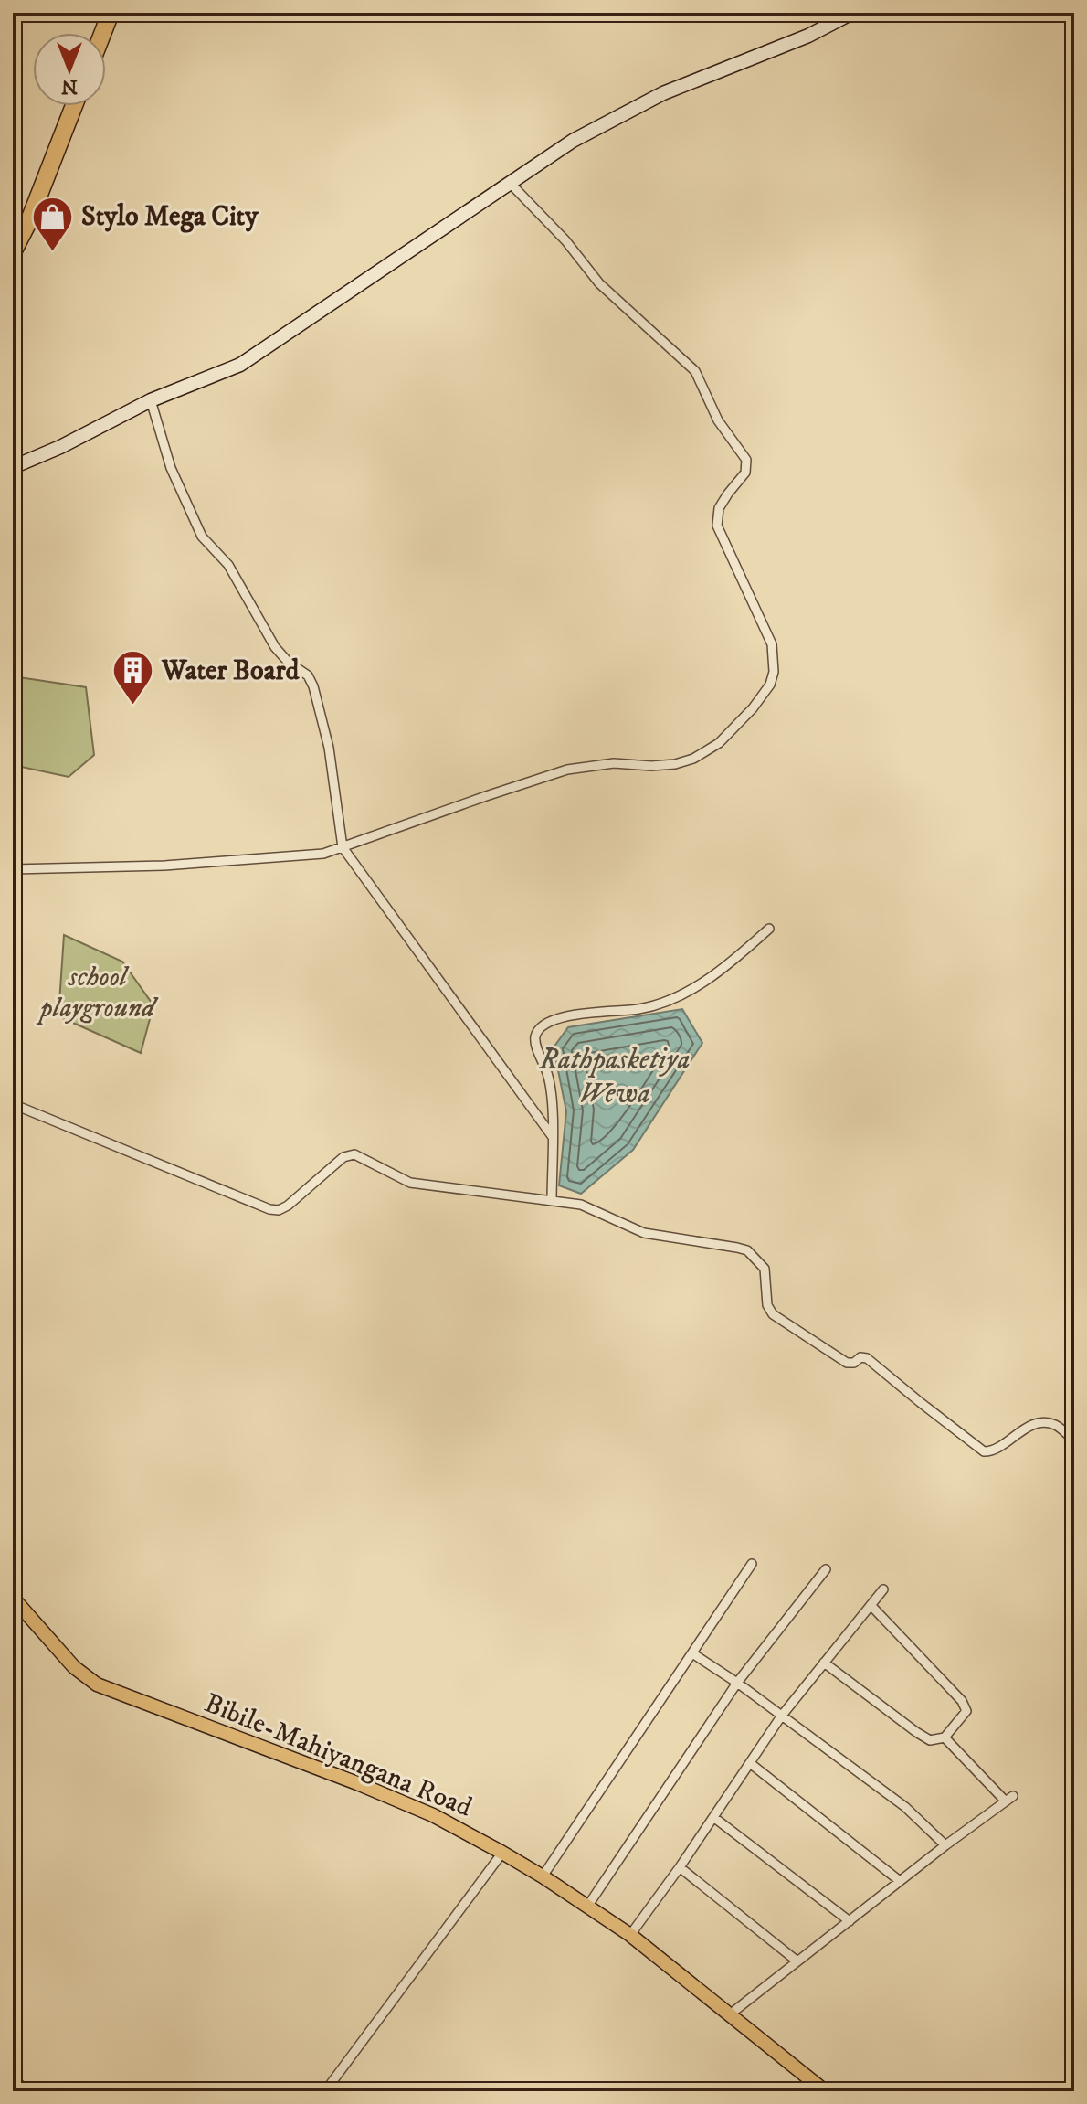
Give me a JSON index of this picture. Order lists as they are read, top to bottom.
{
  "streets": {
    "main road": ["Bibile-Mahiyangana Road"]
  },
  "water": ["Rathpasketiya Wewa"],
  "parks": ["school playground"],
  "places": {
    "shop": ["Stylo Mega City"],
    "building": ["Water Board"]
  },
  "north": "bottom"
}
